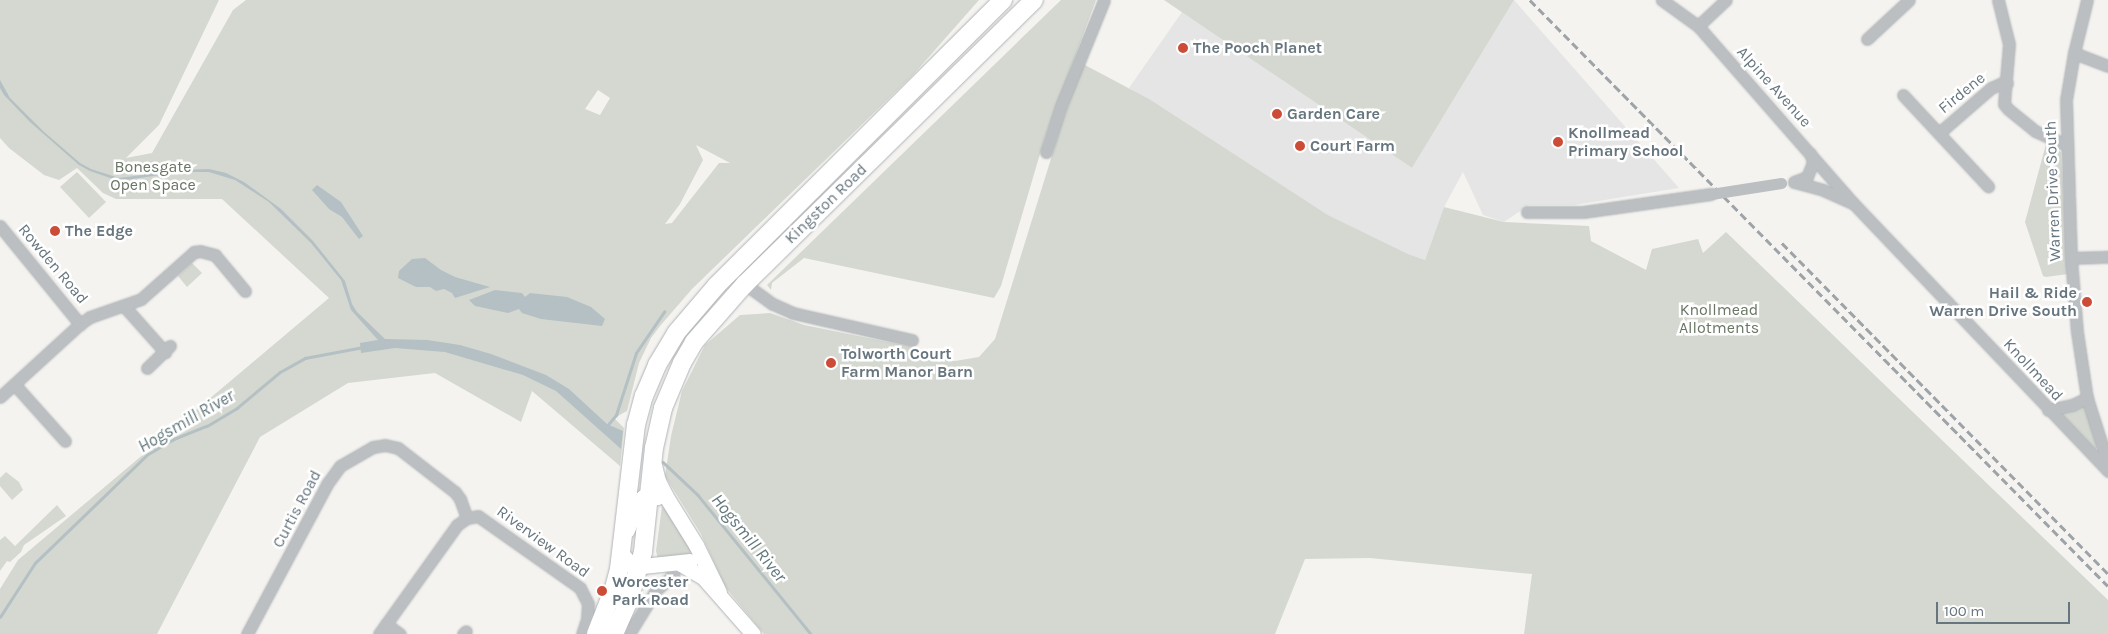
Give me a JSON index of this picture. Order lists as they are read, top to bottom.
{
  "streets": {
    "highway": ["Kingston Road"],
    "street": [
      "Alpine Avenue",
      "Firdene",
      "Warren Drive South",
      "Rowden Road",
      "Knollmead",
      "Curtis Road",
      "Riverview Road"
    ]
  },
  "crossings": [
    ["Alpine Avenue", "Knollmead"],
    ["Warren Drive South", "Knollmead"],
    ["Curtis Road", "Riverview Road"]
  ],
  "water": ["Hogsmill River"],
  "parks": ["Bonesgate Open Space", "Knollmead Allotments"],
  "places": [
    "The Pooch Planet",
    "Garden Care",
    "Knollmead Primary School",
    "Court Farm",
    "The Edge",
    "Hail & Ride Warren Drive South",
    "Tolworth Court Farm Manor Barn",
    "Worcester Park Road"
  ],
  "scale_bar": "100 m"
}
